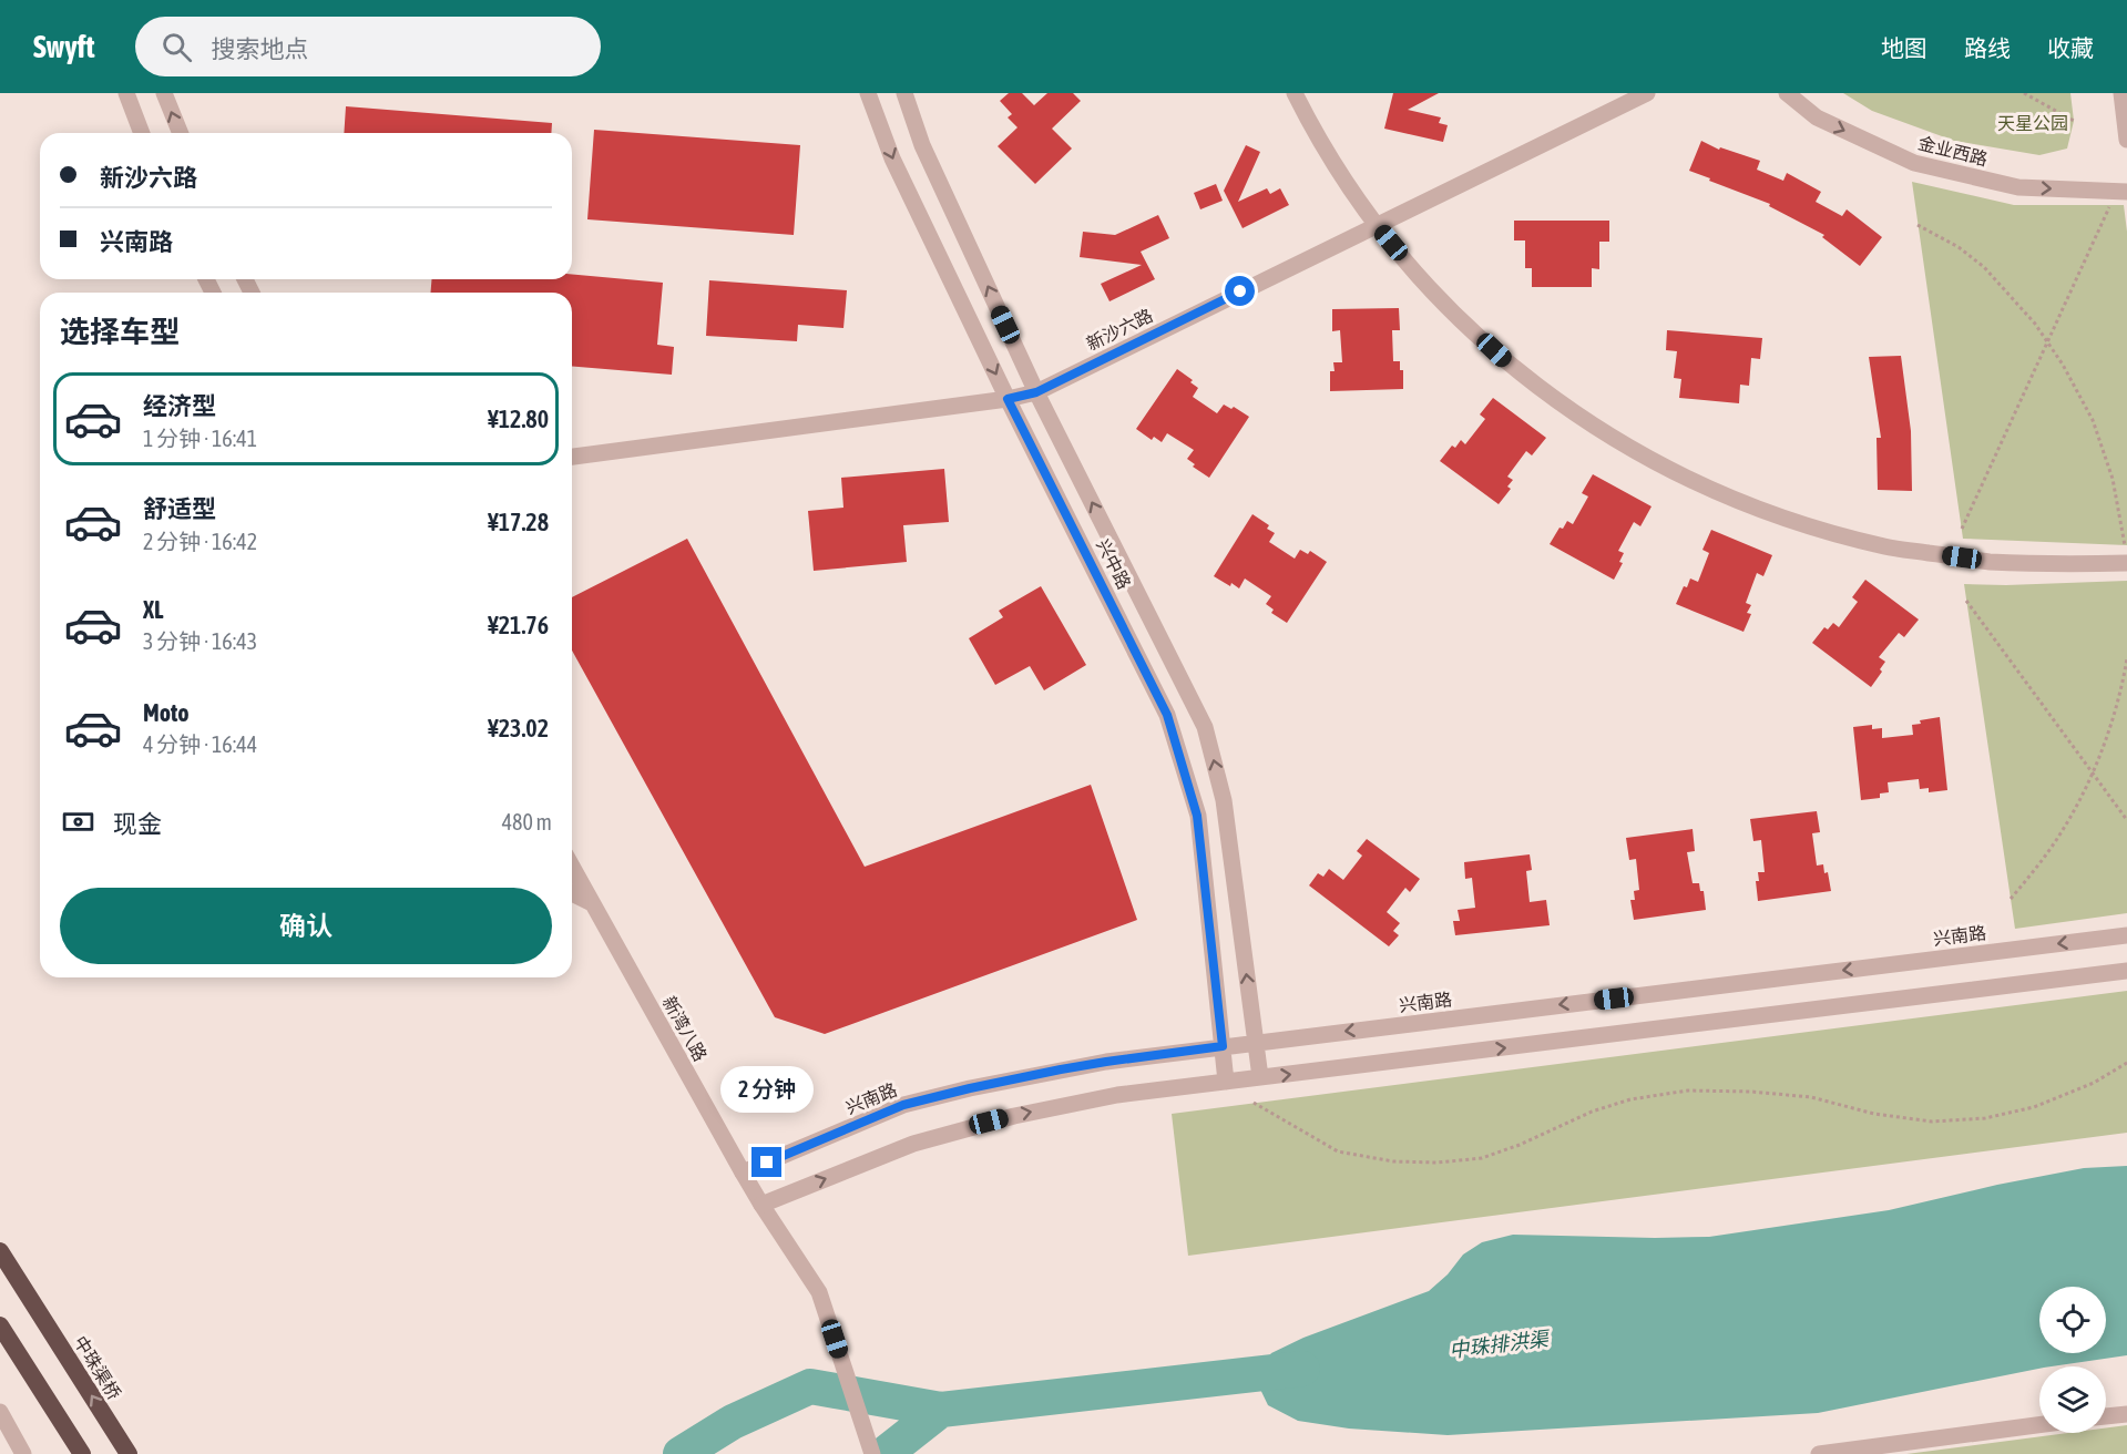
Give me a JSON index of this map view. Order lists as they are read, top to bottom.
{
  "streets": {
    "highway": ["中珠渠桥"],
    "street": [
      "金业西路",
      "新沙六路",
      "兴中路",
      "兴南路",
      "新湾八路"
    ]
  },
  "crossings": [
    ["新沙六路", "兴中路"],
    ["兴中路", "兴南路"],
    ["兴南路", "新湾八路"]
  ],
  "one_way": ["金业西路"],
  "water": ["中珠排洪渠"],
  "parks": ["天星公园"],
  "page": {
    "header": "Swyft",
    "search": "搜索地点",
    "nav": ["地图", "路线", "收藏"],
    "banner": ["新沙六路", "兴南路"],
    "heading": "选择车型",
    "list": [
      {
        "name": "经济型",
        "note": "1 分钟 · 16:41",
        "value": "¥12.80"
      },
      {
        "name": "舒适型",
        "note": "2 分钟 · 16:42",
        "value": "¥17.28"
      },
      {
        "name": "XL",
        "note": "3 分钟 · 16:43",
        "value": "¥21.76"
      },
      {
        "name": "Moto",
        "note": "4 分钟 · 16:44",
        "value": "¥23.02"
      }
    ],
    "pay": ["现金", "480 m"],
    "buttons": "确认",
    "bubble": "2 分钟"
  }
}
